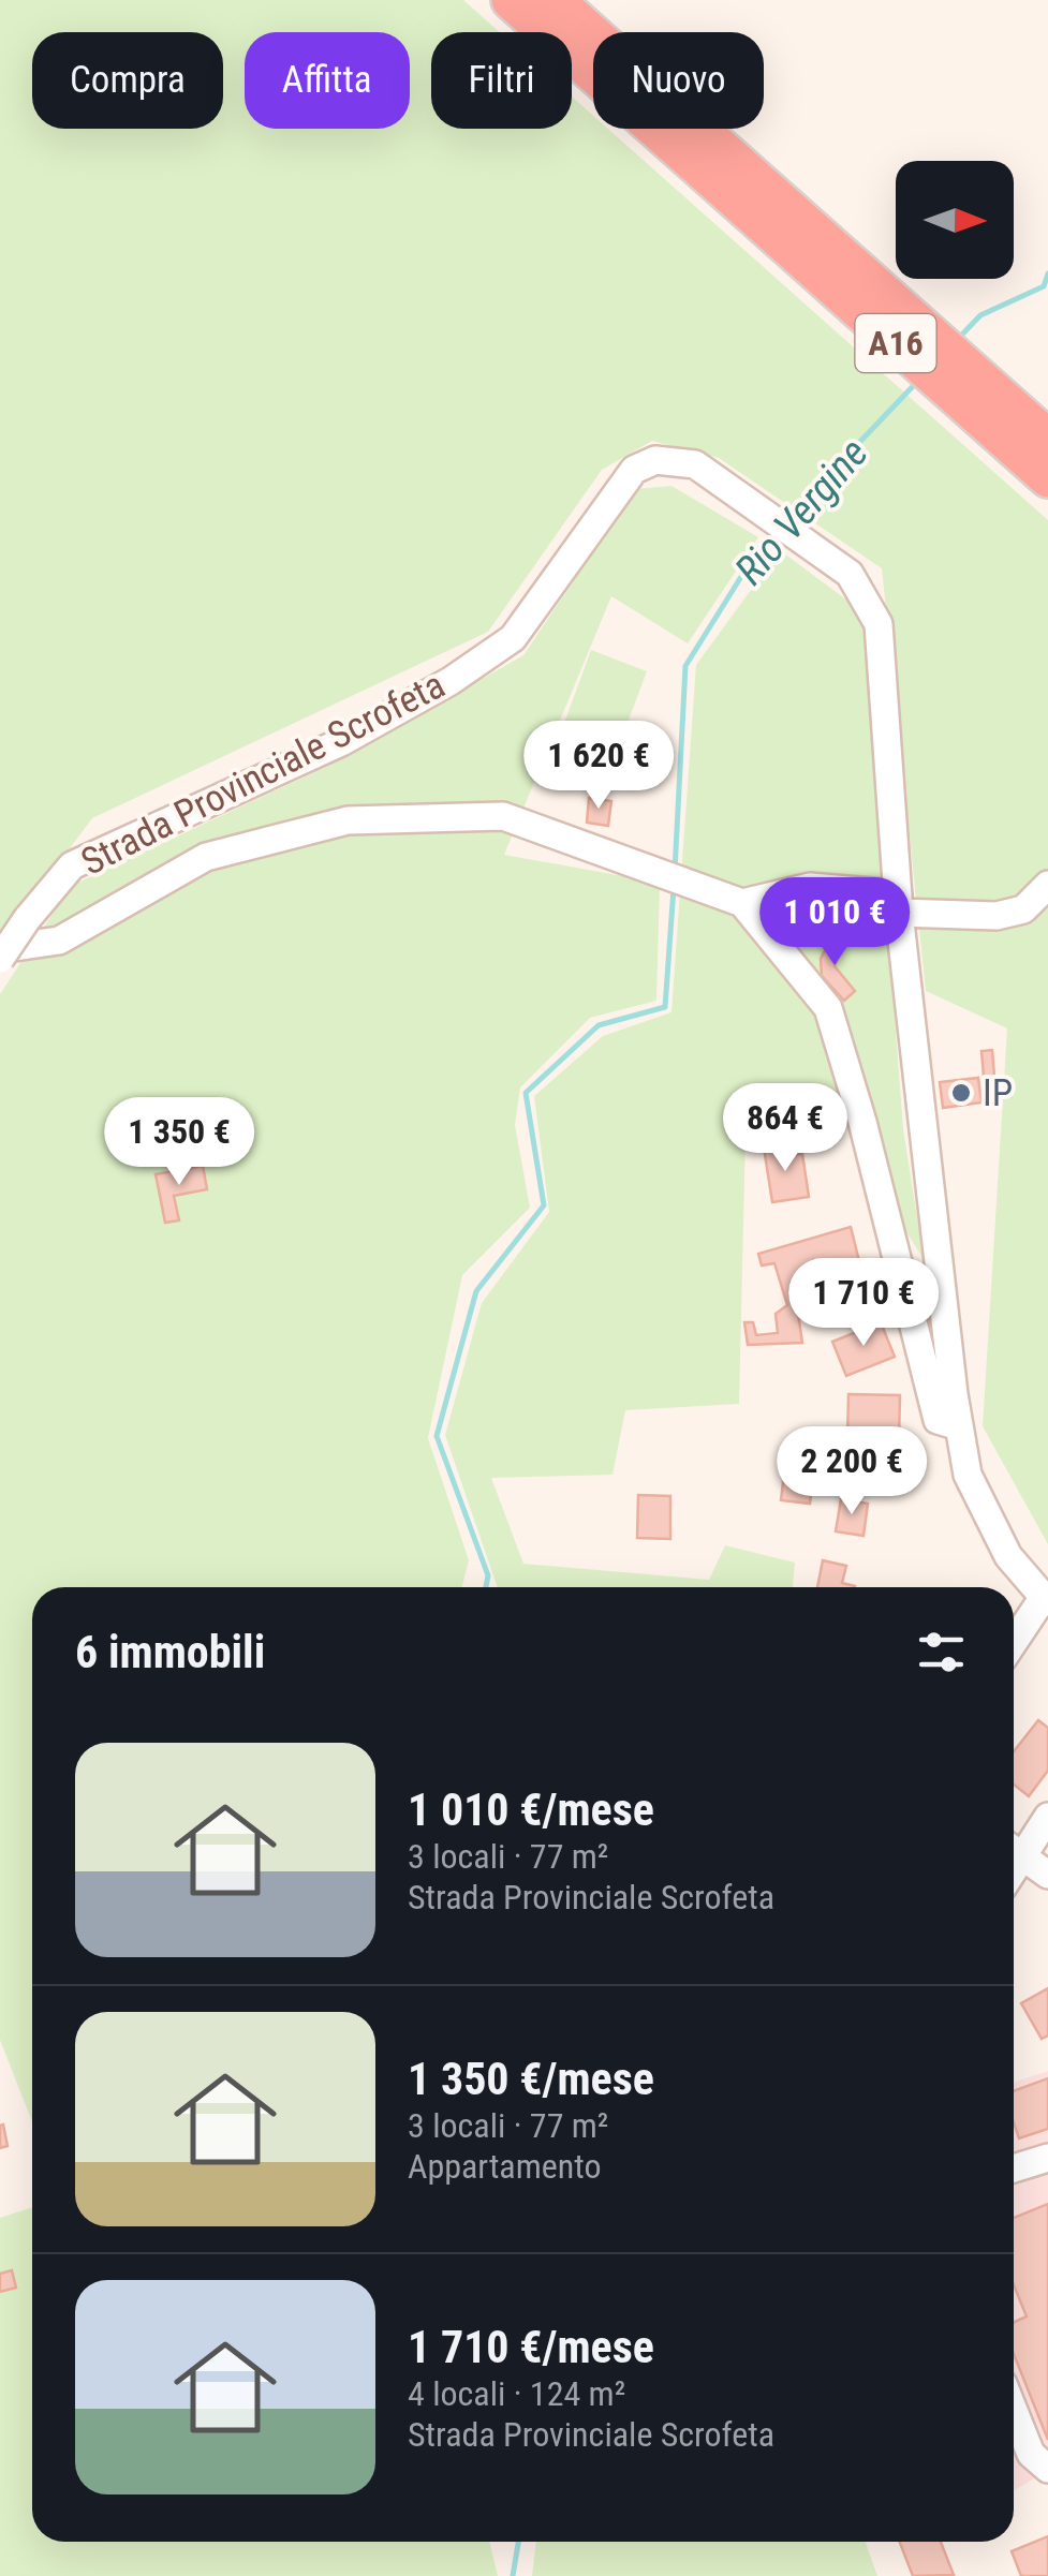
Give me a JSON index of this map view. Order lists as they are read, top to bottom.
{
  "streets": {
    "highway": ["A16"],
    "street": ["Strada Provinciale Scrofeta"]
  },
  "water": ["Rio Vergine"],
  "places": ["IP"],
  "north": "right",
  "page": {
    "chip": [
      "Compra",
      "Affitta",
      "Filtri",
      "Nuovo"
    ],
    "price": [
      "1 620 €",
      "1 010 €",
      "864 €",
      "1 350 €",
      "1 710 €",
      "2 200 €"
    ],
    "heading": "6 immobili",
    "list": [
      {
        "name": "1 010 €/mese",
        "note": "3 locali · 77 m² · Strada Provinciale Scrofeta"
      },
      {
        "name": "1 350 €/mese",
        "note": "3 locali · 77 m² · Appartamento"
      },
      {
        "name": "1 710 €/mese",
        "note": "4 locali · 124 m² · Strada Provinciale Scrofeta"
      }
    ]
  }
}
